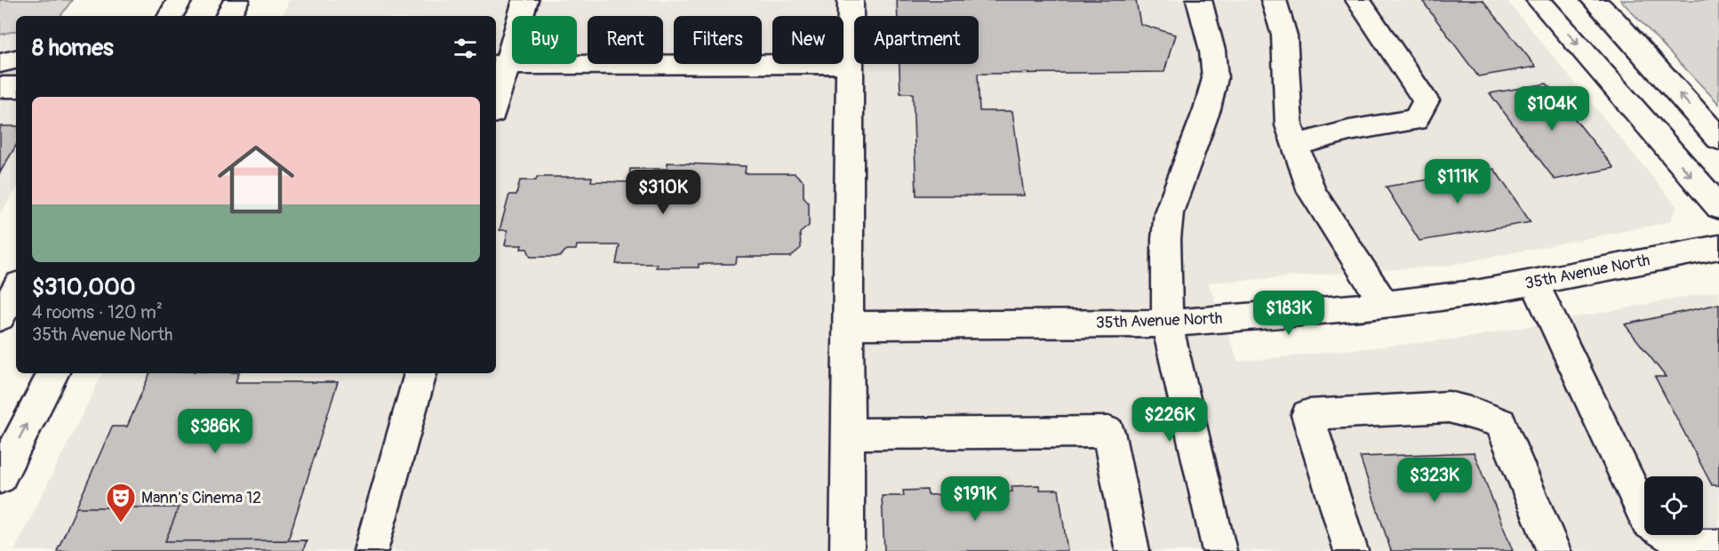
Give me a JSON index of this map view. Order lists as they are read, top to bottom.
{
  "streets": {
    "street": ["35th Avenue North"]
  },
  "places": {
    "theatre": ["Mann's Cinema 12"]
  },
  "page": {
    "chip": [
      "Buy",
      "Rent",
      "Filters",
      "New",
      "Apartment"
    ],
    "heading": "8 homes",
    "list": [
      {
        "name": "$310,000",
        "note": "4 rooms · 120 m² · 35th Avenue North"
      }
    ],
    "price": [
      "$104K",
      "$111K",
      "$310K",
      "$183K",
      "$226K",
      "$386K",
      "$323K",
      "$191K"
    ]
  }
}
